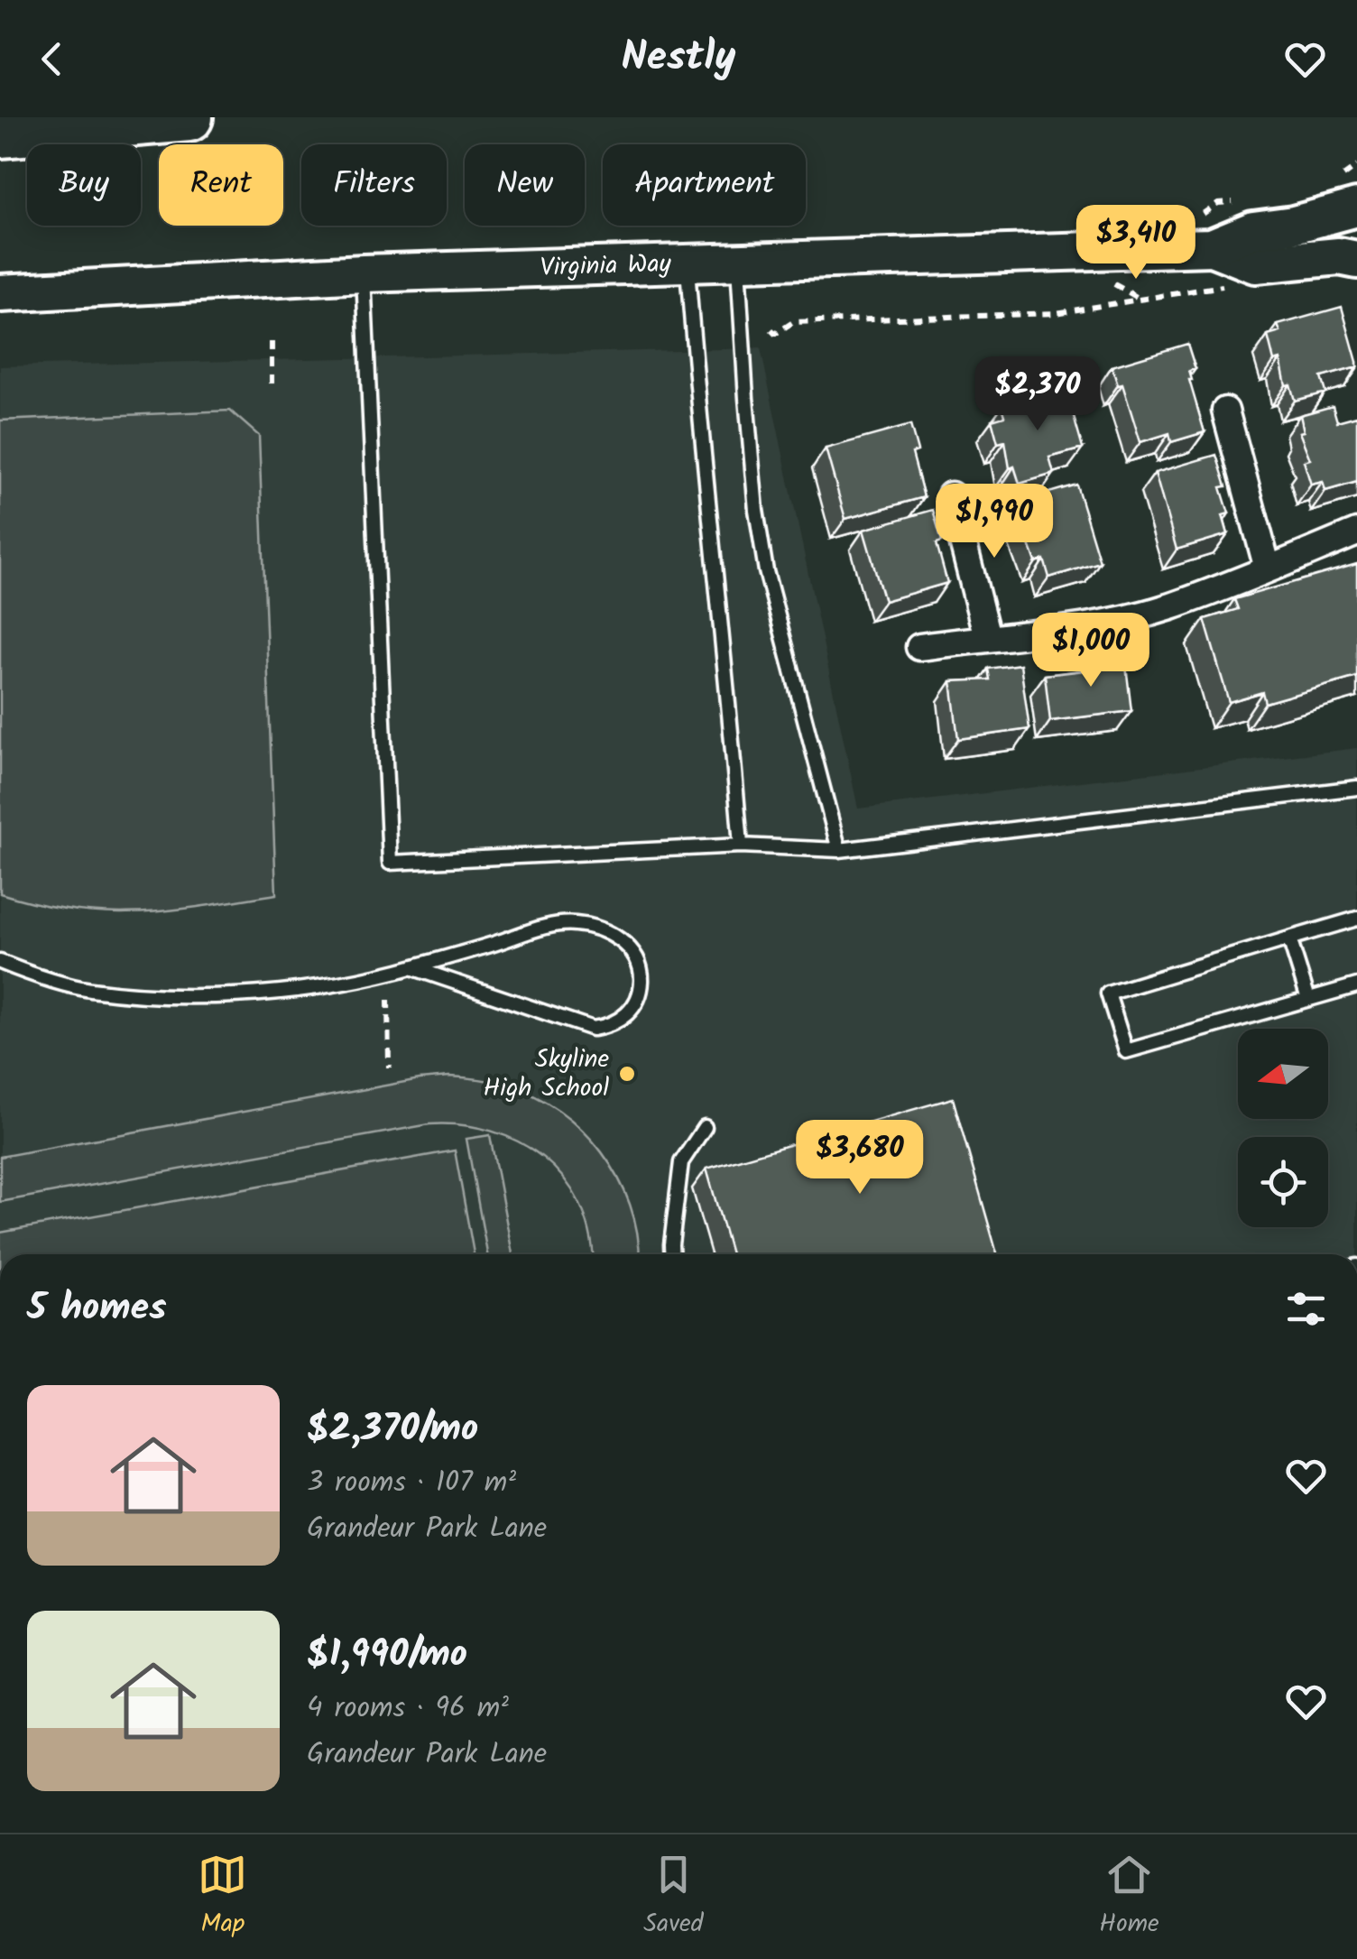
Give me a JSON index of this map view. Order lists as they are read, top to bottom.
{
  "streets": {
    "street": ["Virginia Way"]
  },
  "places": ["Skyline High School"],
  "north": "left",
  "page": {
    "header": "Nestly",
    "chip": [
      "Buy",
      "Rent",
      "Filters",
      "New",
      "Apartment"
    ],
    "price": [
      "$3,410",
      "$2,370",
      "$1,990",
      "$1,000",
      "$3,680"
    ],
    "heading": "5 homes",
    "list": [
      {
        "name": "$2,370/mo",
        "note": "3 rooms · 107 m² · Grandeur Park Lane"
      },
      {
        "name": "$1,990/mo",
        "note": "4 rooms · 96 m² · Grandeur Park Lane"
      }
    ],
    "tabs": ["Map", "Saved", "Home"]
  }
}
